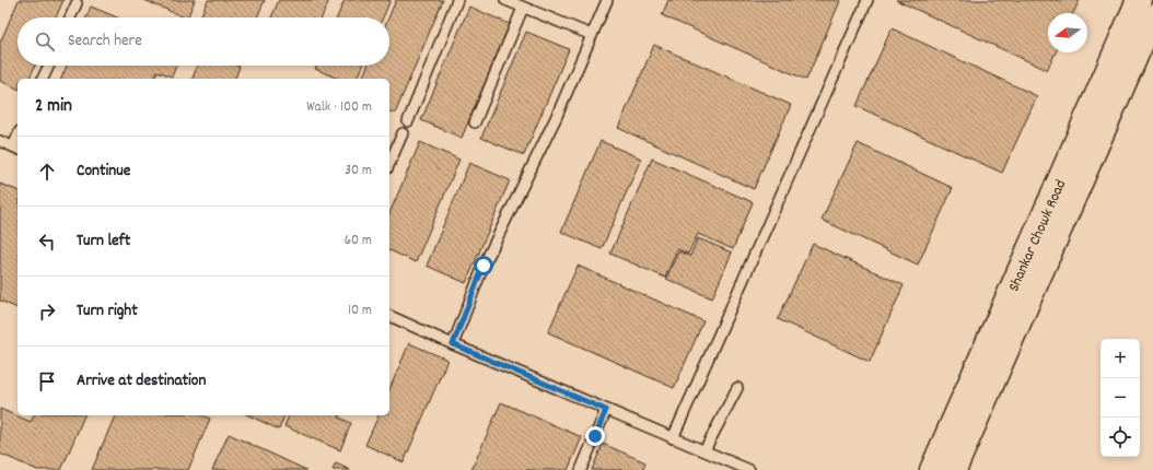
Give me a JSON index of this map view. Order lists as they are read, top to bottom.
{
  "streets": {
    "main road": ["Shankar Chowk Road"]
  },
  "north": "left",
  "page": {
    "search": "Search here",
    "heading": ["2 min", "Walk · 100 m"],
    "list": [
      ["Continue", "30 m"],
      ["Turn left", "60 m"],
      ["Turn right", "10 m"],
      "Arrive at destination"
    ],
    "map_buttons": ["+", "−"]
  }
}
